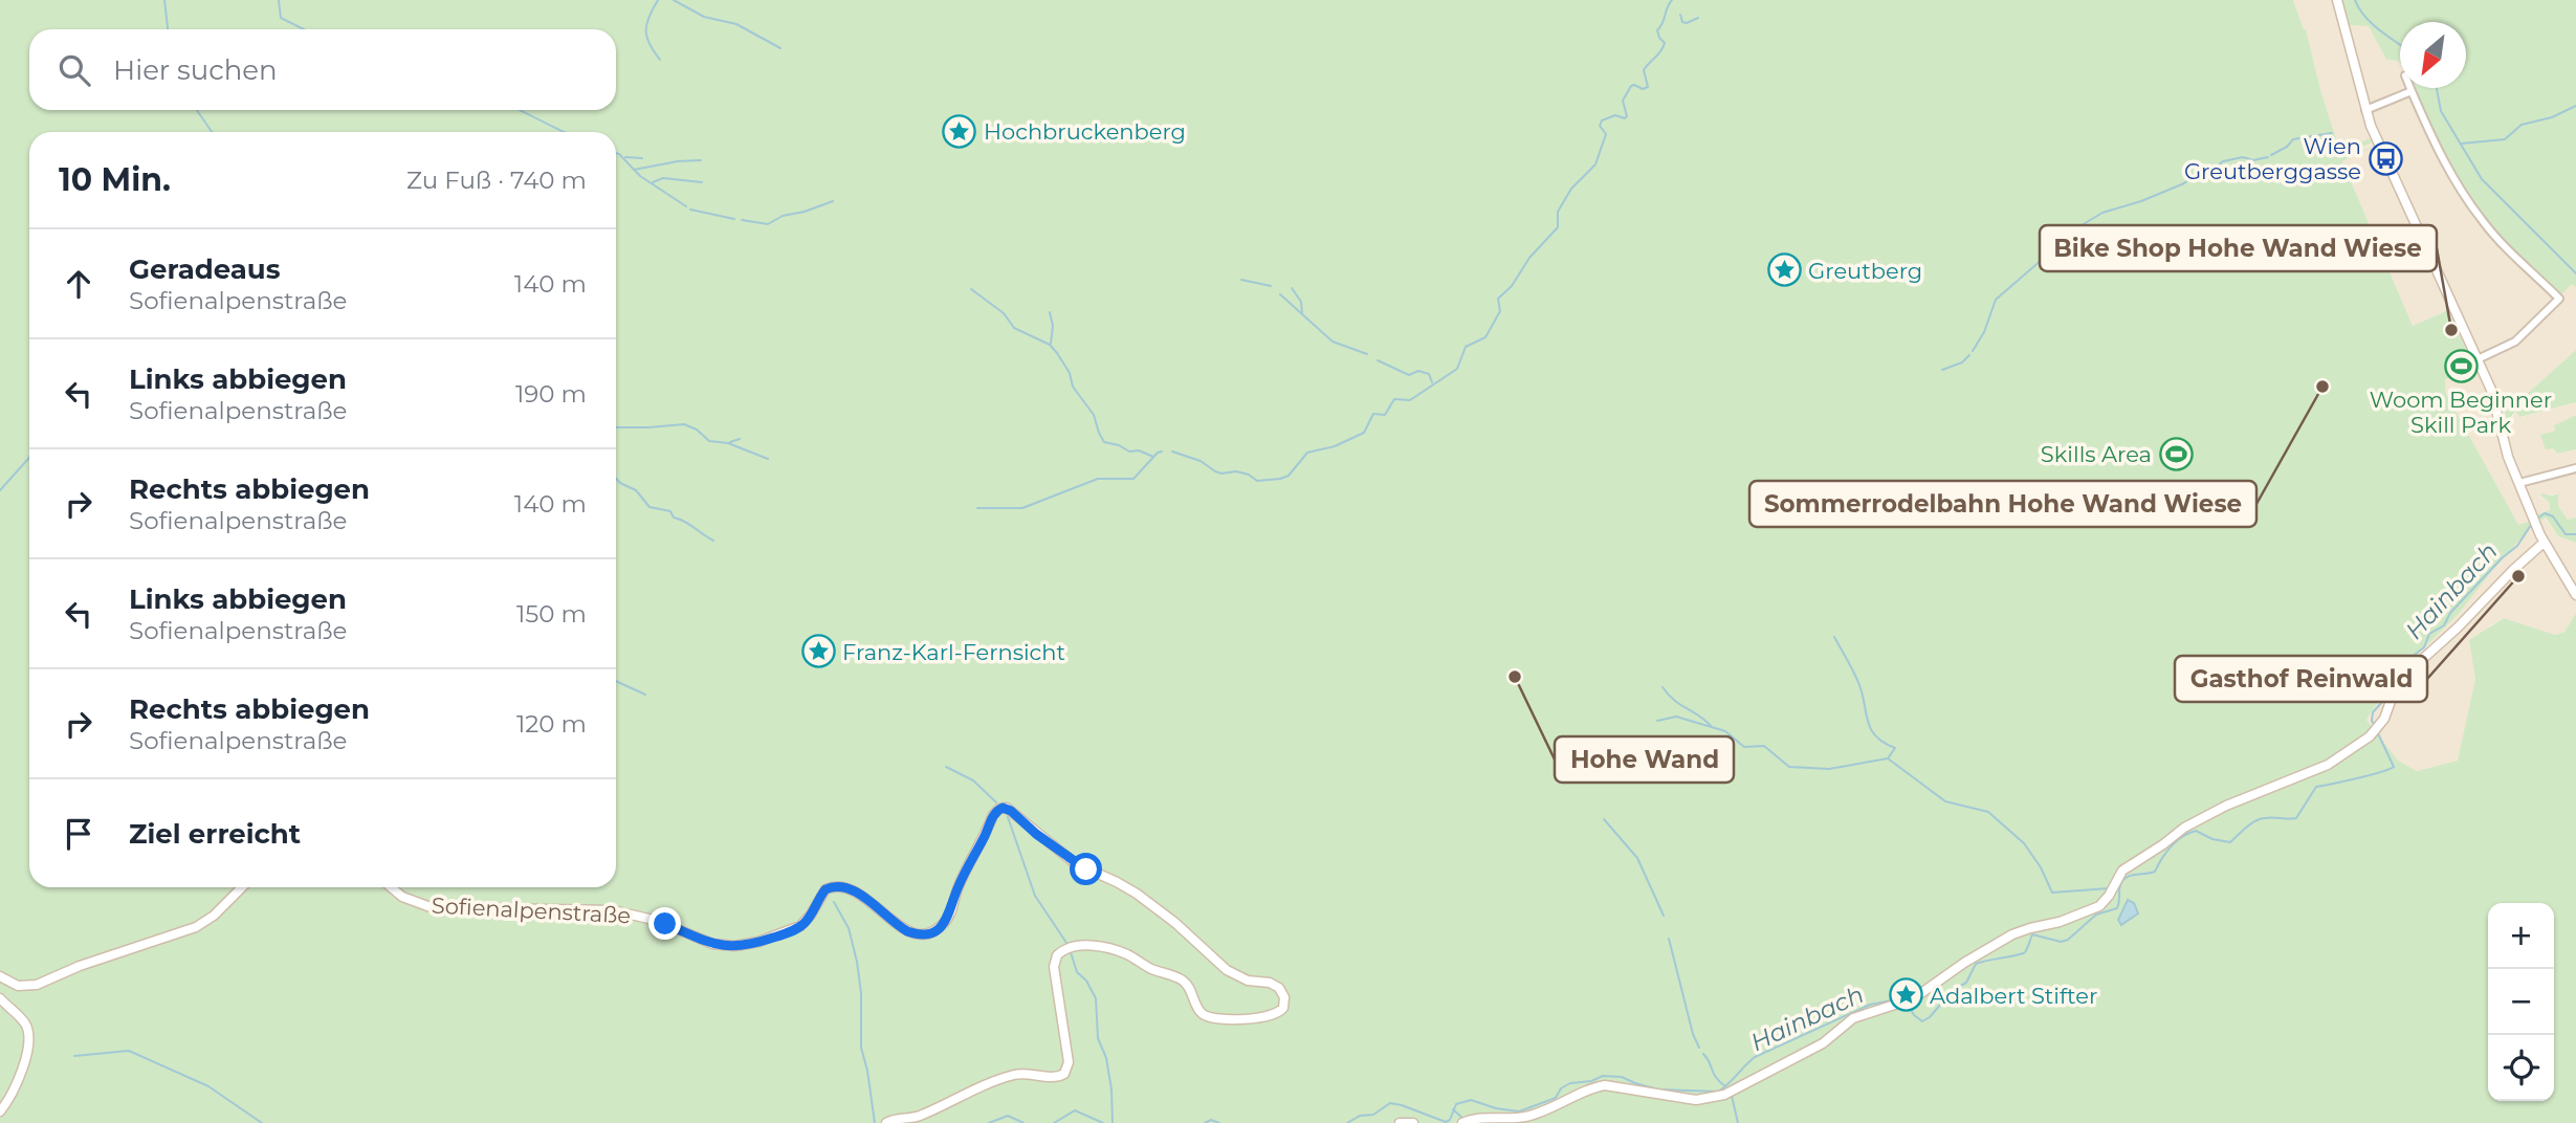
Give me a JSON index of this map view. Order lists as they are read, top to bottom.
{
  "streets": {
    "street": ["Sofienalpenstraße"]
  },
  "water": ["Hainbach"],
  "places": {
    "place": [
      "Hochbruckenberg",
      "Greutberg",
      "Franz-Karl-Fernsicht",
      "Adalbert Stifter"
    ],
    "bus stop": ["Wien Greutberggasse"],
    "other": [
      "Bike Shop Hohe Wand Wiese",
      "Sommerrodelbahn Hohe Wand Wiese",
      "Gasthof Reinwald",
      "Hohe Wand"
    ],
    "sports": ["Woom Beginner Skill Park", "Skills Area"]
  },
  "north": "bottom left",
  "page": {
    "search": "Hier suchen",
    "heading": ["10 Min.", "Zu Fuß · 740 m"],
    "list": [
      ["Geradeaus", "Sofienalpenstraße", "140 m"],
      ["Links abbiegen", "Sofienalpenstraße", "190 m"],
      ["Rechts abbiegen", "Sofienalpenstraße", "140 m"],
      ["Links abbiegen", "Sofienalpenstraße", "150 m"],
      ["Rechts abbiegen", "Sofienalpenstraße", "120 m"],
      "Ziel erreicht"
    ],
    "map_buttons": ["+", "−"]
  }
}
